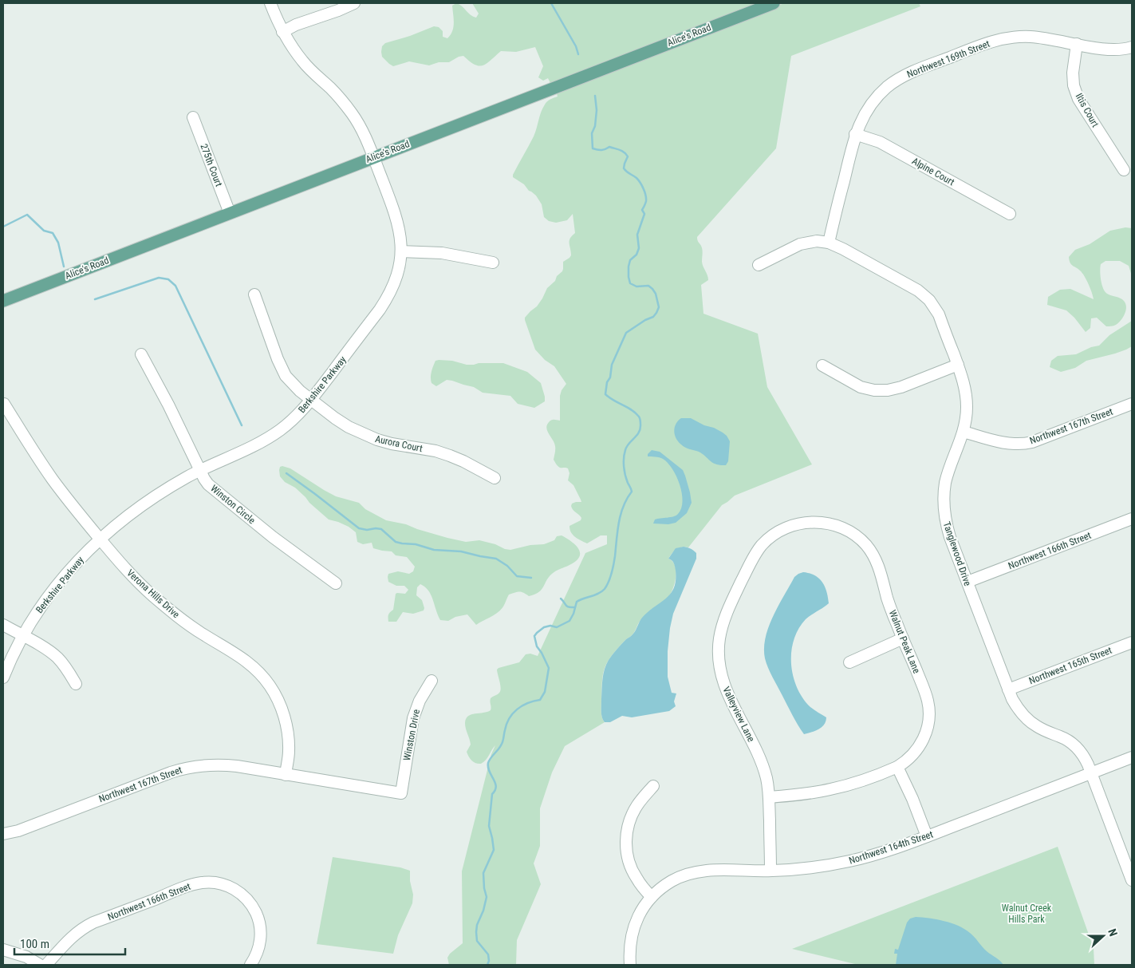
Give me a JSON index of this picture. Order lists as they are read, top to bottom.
{
  "streets": {
    "main road": ["Alice's Road"],
    "street": [
      "Northwest 169th Street",
      "Iltis Court",
      "275th Court",
      "Alpine Court",
      "Berkshire Parkway",
      "Northwest 167th Street",
      "Aurora Court",
      "Winston Circle",
      "Northwest 166th Street",
      "Tanglewood Drive",
      "Verona Hills Drive",
      "Walnut Peak Lane",
      "Northwest 165th Street",
      "Valleyview Lane",
      "Winston Drive",
      "Northwest 164th Street"
    ]
  },
  "crossings": [
    ["Alice's Road", "275th Court"],
    ["Alice's Road", "Berkshire Parkway"],
    ["Northwest 169th Street", "Iltis Court"],
    ["Northwest 169th Street", "Alpine Court"],
    ["Northwest 169th Street", "Tanglewood Drive"],
    ["Berkshire Parkway", "Aurora Court"],
    ["Berkshire Parkway", "Winston Circle"],
    ["Berkshire Parkway", "Verona Hills Drive"],
    ["Northwest 167th Street", "Tanglewood Drive"],
    ["Northwest 167th Street", "Verona Hills Drive"],
    ["Northwest 167th Street", "Winston Drive"],
    ["Northwest 166th Street", "Tanglewood Drive"],
    ["Tanglewood Drive", "Northwest 165th Street"],
    ["Tanglewood Drive", "Northwest 164th Street"],
    ["Walnut Peak Lane", "Valleyview Lane"],
    ["Valleyview Lane", "Northwest 164th Street"]
  ],
  "parks": ["Walnut Creek Hills Park"],
  "scale_bar": "100 m",
  "north": "right"
}
